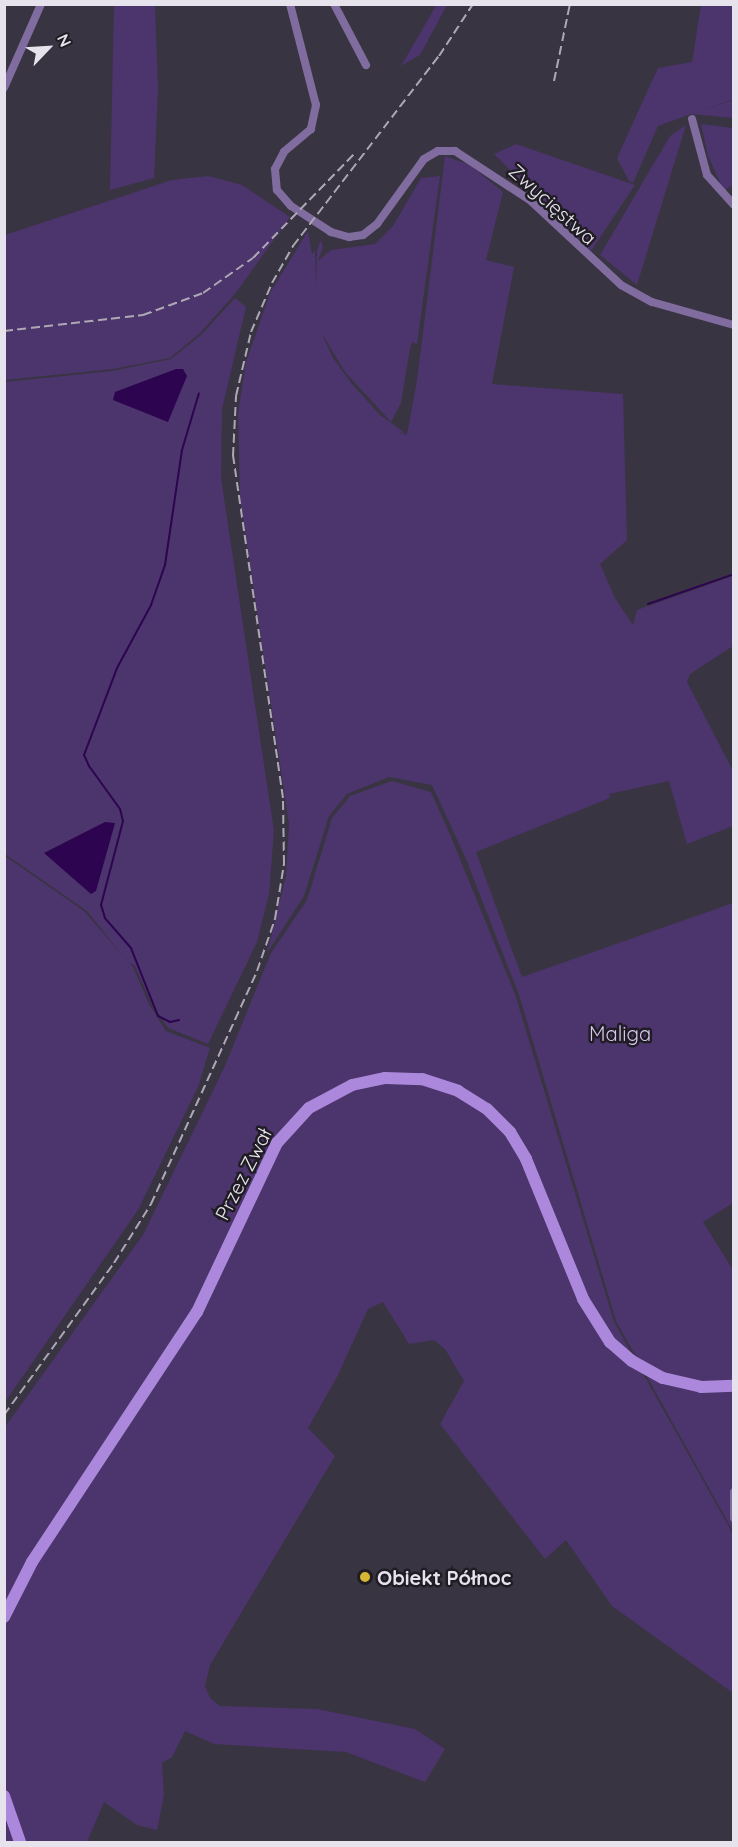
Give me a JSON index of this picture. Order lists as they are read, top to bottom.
{
  "streets": {
    "street": ["Zwycięstwa", "Przez Zwał"]
  },
  "parks": ["Maliga"],
  "places": ["Obiekt Północ"],
  "north": "top right"
}
